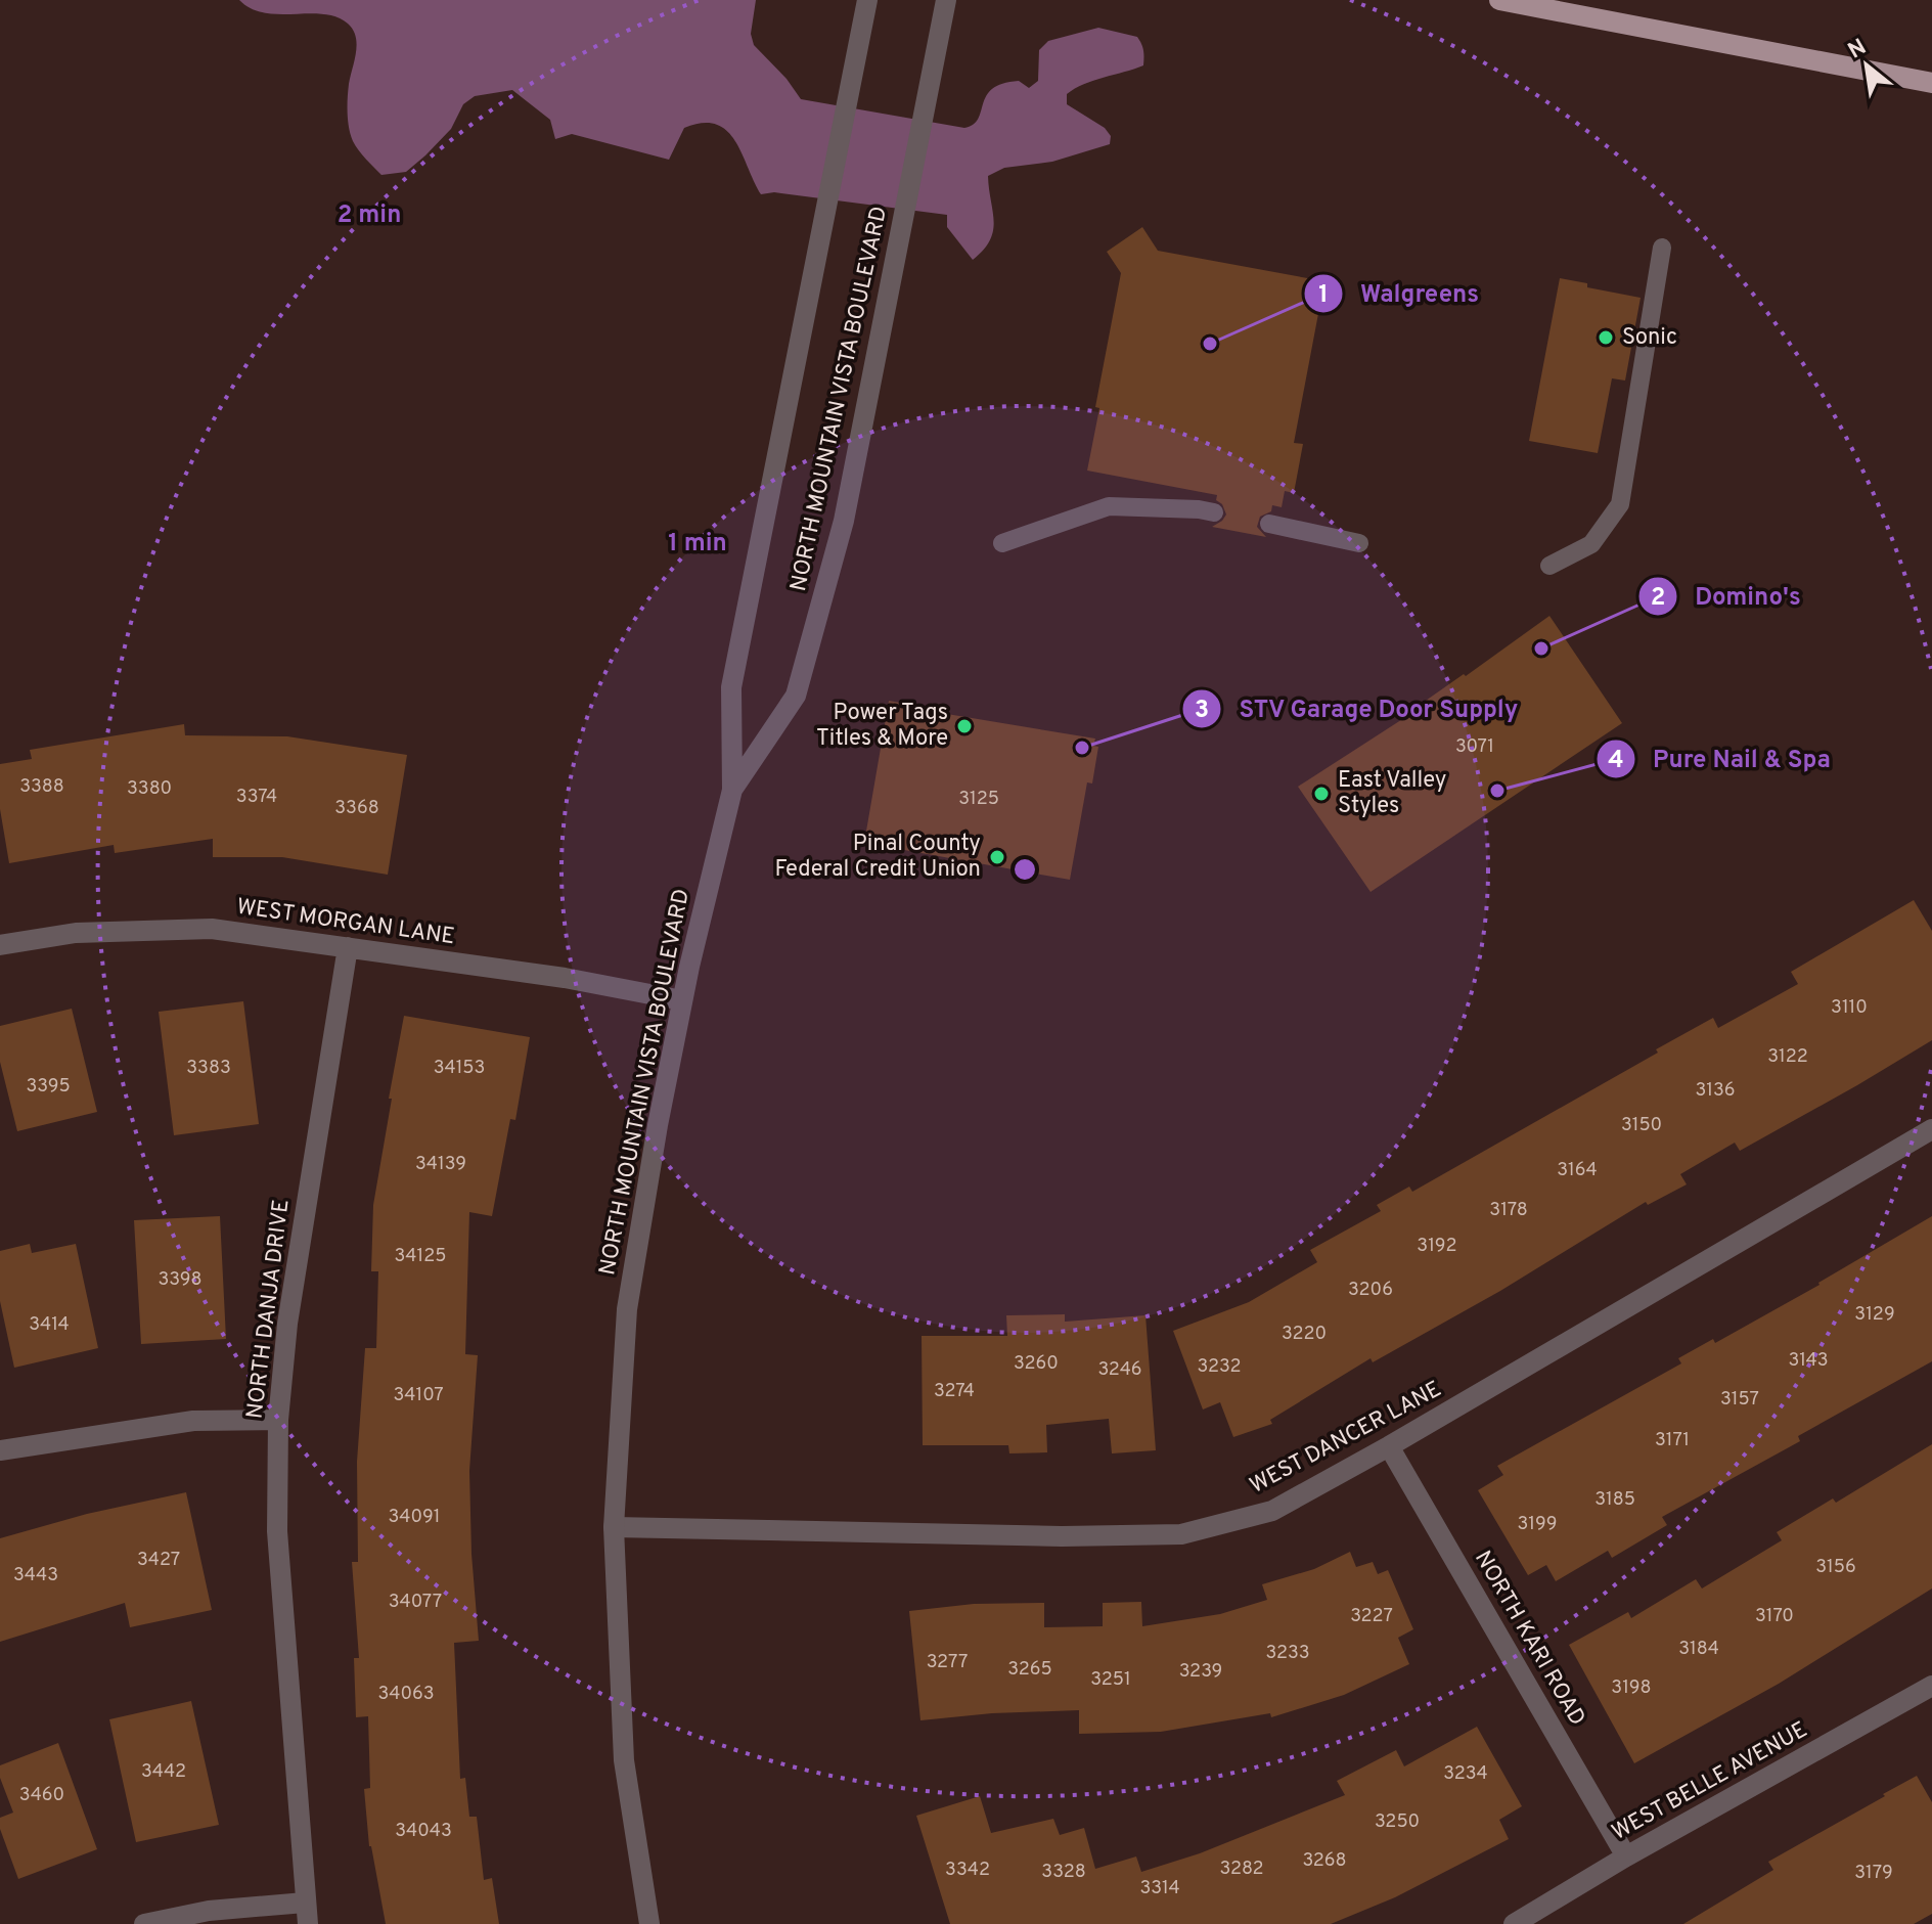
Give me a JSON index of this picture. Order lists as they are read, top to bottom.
{
  "streets": {
    "street": [
      "NORTH MOUNTAIN VISTA BOULEVARD",
      "WEST MORGAN LANE",
      "NORTH DANJA DRIVE",
      "WEST DANCER LANE",
      "NORTH KARI ROAD",
      "WEST BELLE AVENUE"
    ]
  },
  "crossings": [
    ["NORTH MOUNTAIN VISTA BOULEVARD", "WEST MORGAN LANE"],
    ["NORTH MOUNTAIN VISTA BOULEVARD", "WEST DANCER LANE"],
    ["WEST MORGAN LANE", "NORTH DANJA DRIVE"],
    ["WEST DANCER LANE", "NORTH KARI ROAD"],
    ["NORTH KARI ROAD", "WEST BELLE AVENUE"]
  ],
  "places": [
    "Sonic",
    "Walgreens",
    "Domino's",
    "Power Tags Titles & More",
    "STV Garage Door Supply",
    "Pure Nail & Spa",
    "East Valley Styles",
    "Pinal County Federal Credit Union"
  ],
  "house_numbers": [
    "3071",
    "3388",
    "3380",
    "3374",
    "3125",
    "3368",
    "3110",
    "3122",
    "3383",
    "34153",
    "3395",
    "3136",
    "3150",
    "34139",
    "3164",
    "3178",
    "3192",
    "34125",
    "3398",
    "3206",
    "3129",
    "3414",
    "3220",
    "3143",
    "3260",
    "3232",
    "3246",
    "3274",
    "34107",
    "3157",
    "3171",
    "3185",
    "34091",
    "3199",
    "3427",
    "3156",
    "3443",
    "34077",
    "3227",
    "3170",
    "3184",
    "3233",
    "3277",
    "3265",
    "3239",
    "3251",
    "3198",
    "34063",
    "3442",
    "3234",
    "3460",
    "3250",
    "34043",
    "3268",
    "3282",
    "3342",
    "3328",
    "3179",
    "3314"
  ],
  "north": "top left",
  "rings": ["2 min", "1 min"]
}
